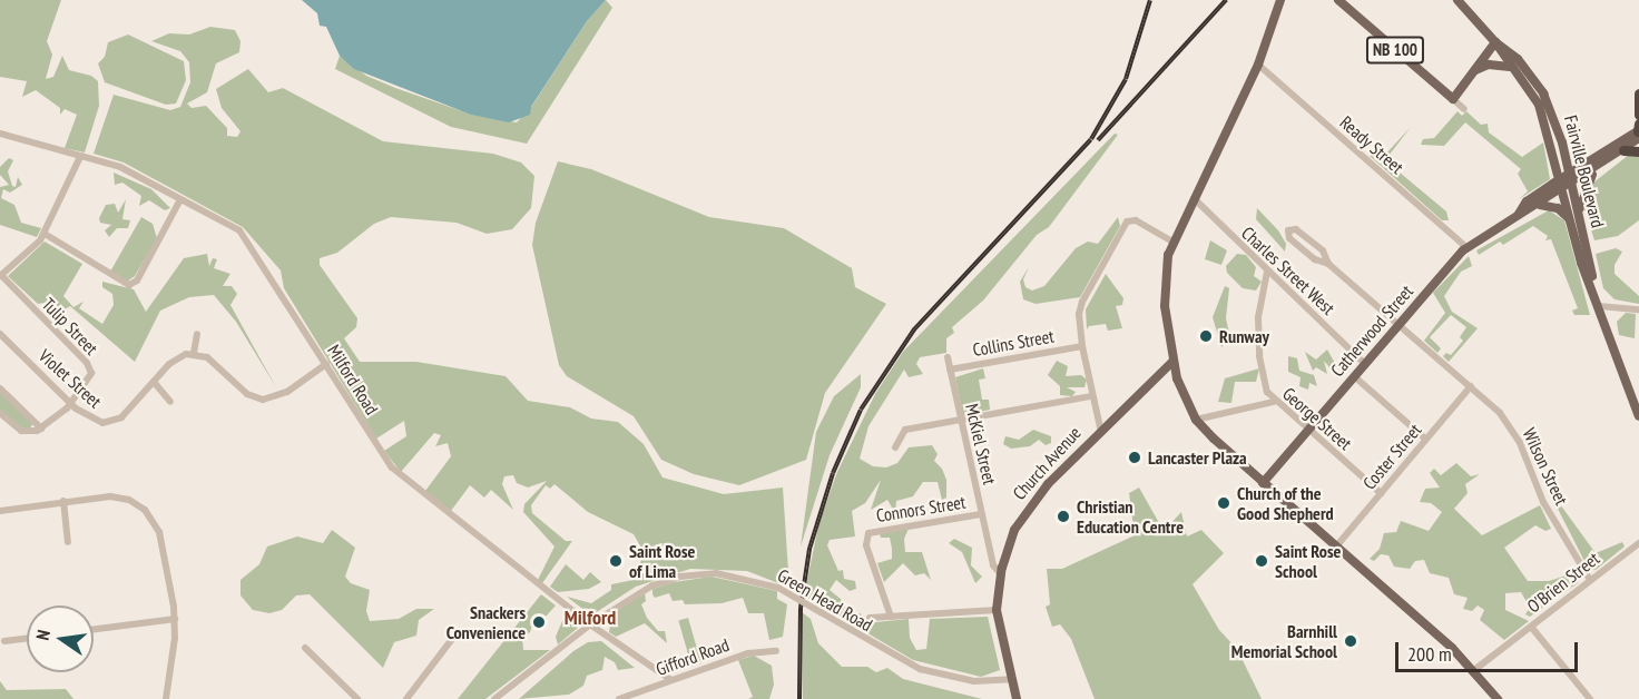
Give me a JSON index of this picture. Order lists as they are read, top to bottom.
{
  "streets": {
    "main road": [
      "NB 100",
      "Fairville Boulevard",
      "Catherwood Street",
      "Church Avenue"
    ],
    "street": [
      "Ready Street",
      "Charles Street West",
      "Tulip Street",
      "Collins Street",
      "Violet Street",
      "Milford Road",
      "George Street",
      "McKiel Street",
      "Coster Street",
      "Wilson Street",
      "Connors Street",
      "O'Brien Street",
      "Green Head Road",
      "Gifford Road"
    ]
  },
  "crossings": [
    ["Ready Street", "Catherwood Street"],
    ["Fairville Boulevard", "Catherwood Street"],
    ["Charles Street West", "Catherwood Street"],
    ["Charles Street West", "George Street"],
    ["Tulip Street", "Violet Street"],
    ["Catherwood Street", "George Street"],
    ["Catherwood Street", "Wilson Street"],
    ["Collins Street", "McKiel Street"],
    ["Milford Road", "Green Head Road"],
    ["Milford Road", "Gifford Road"],
    ["George Street", "Coster Street"],
    ["McKiel Street", "Church Avenue"],
    ["McKiel Street", "Connors Street"],
    ["Coster Street", "Wilson Street"],
    ["Church Avenue", "Green Head Road"],
    ["Wilson Street", "O'Brien Street"]
  ],
  "districts": ["Milford"],
  "places": [
    "Runway",
    "Lancaster Plaza",
    "Church of the Good Shepherd",
    "Christian Education Centre",
    "Saint Rose of Lima",
    "Saint Rose School",
    "Snackers Convenience",
    "Barnhill Memorial School"
  ],
  "scale_bar": "200 m",
  "north": "left"
}
